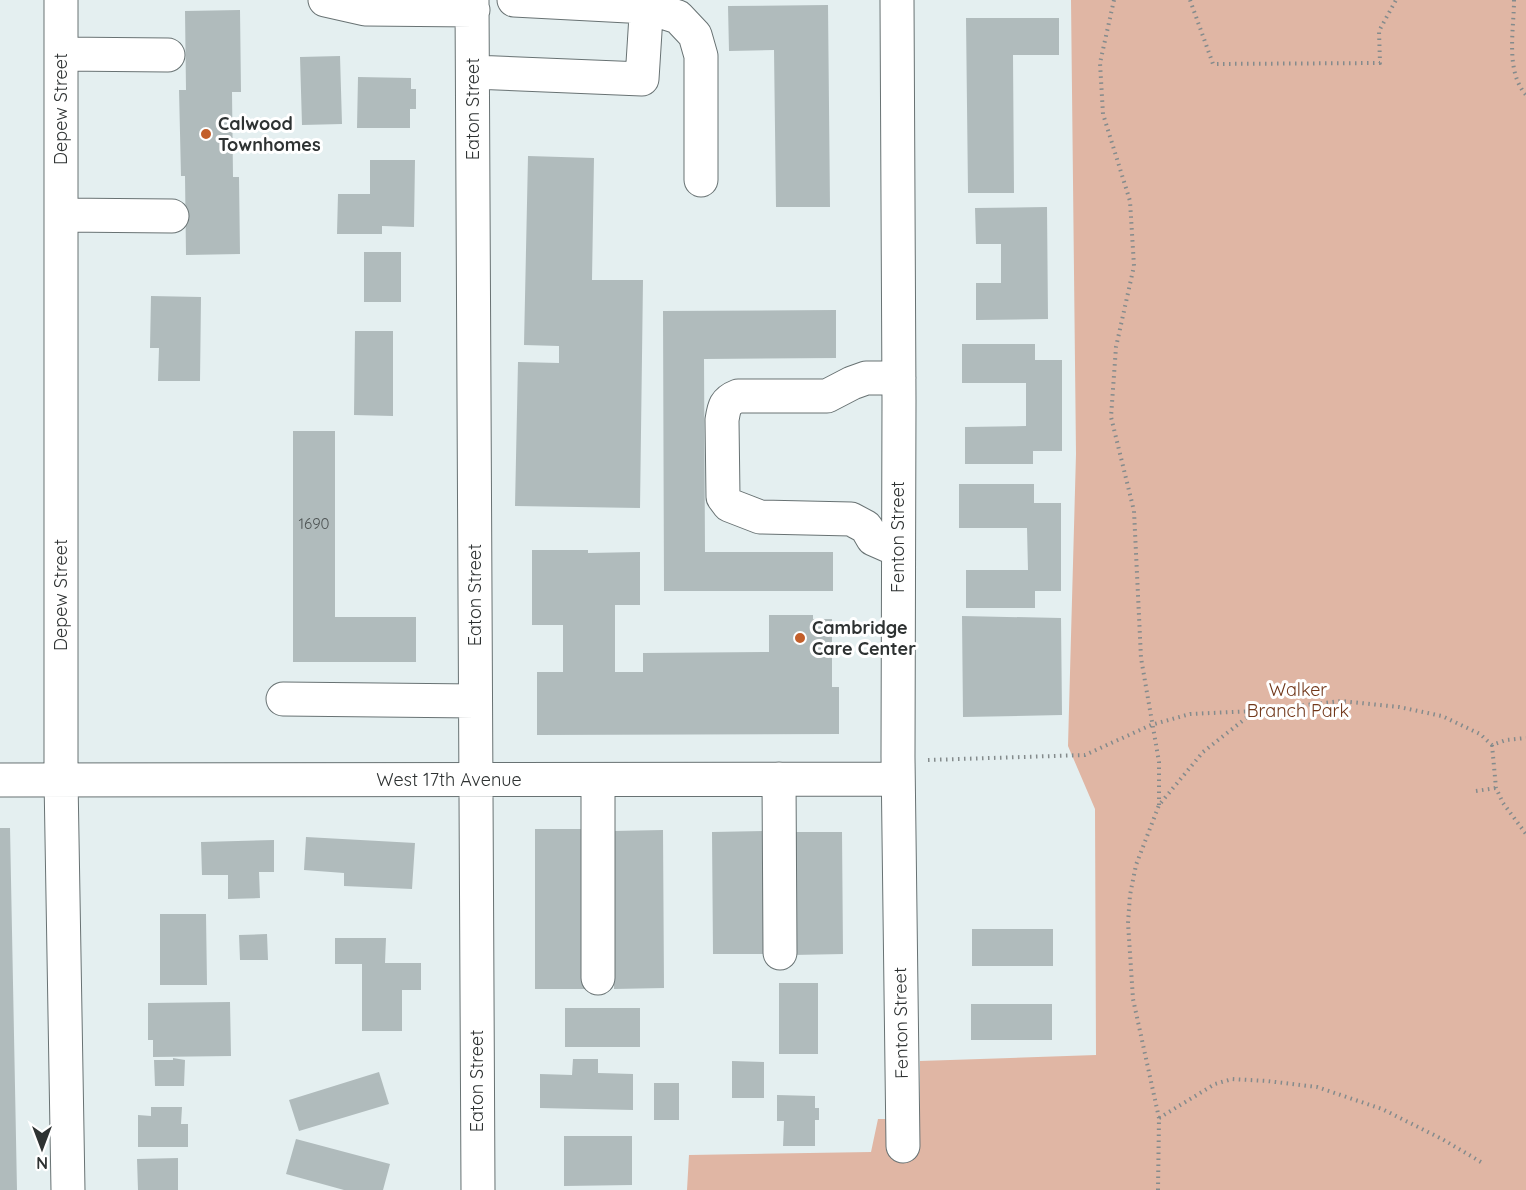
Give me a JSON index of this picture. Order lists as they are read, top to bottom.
{
  "streets": {
    "street": [
      "Depew Street",
      "Eaton Street",
      "Fenton Street",
      "West 17th Avenue"
    ]
  },
  "crossings": [
    ["Depew Street", "West 17th Avenue"],
    ["Eaton Street", "West 17th Avenue"],
    ["Fenton Street", "West 17th Avenue"]
  ],
  "parks": ["Walker Branch Park"],
  "places": ["Calwood Townhomes", "Cambridge Care Center"],
  "house_numbers": ["1690"],
  "north": "bottom"
}
